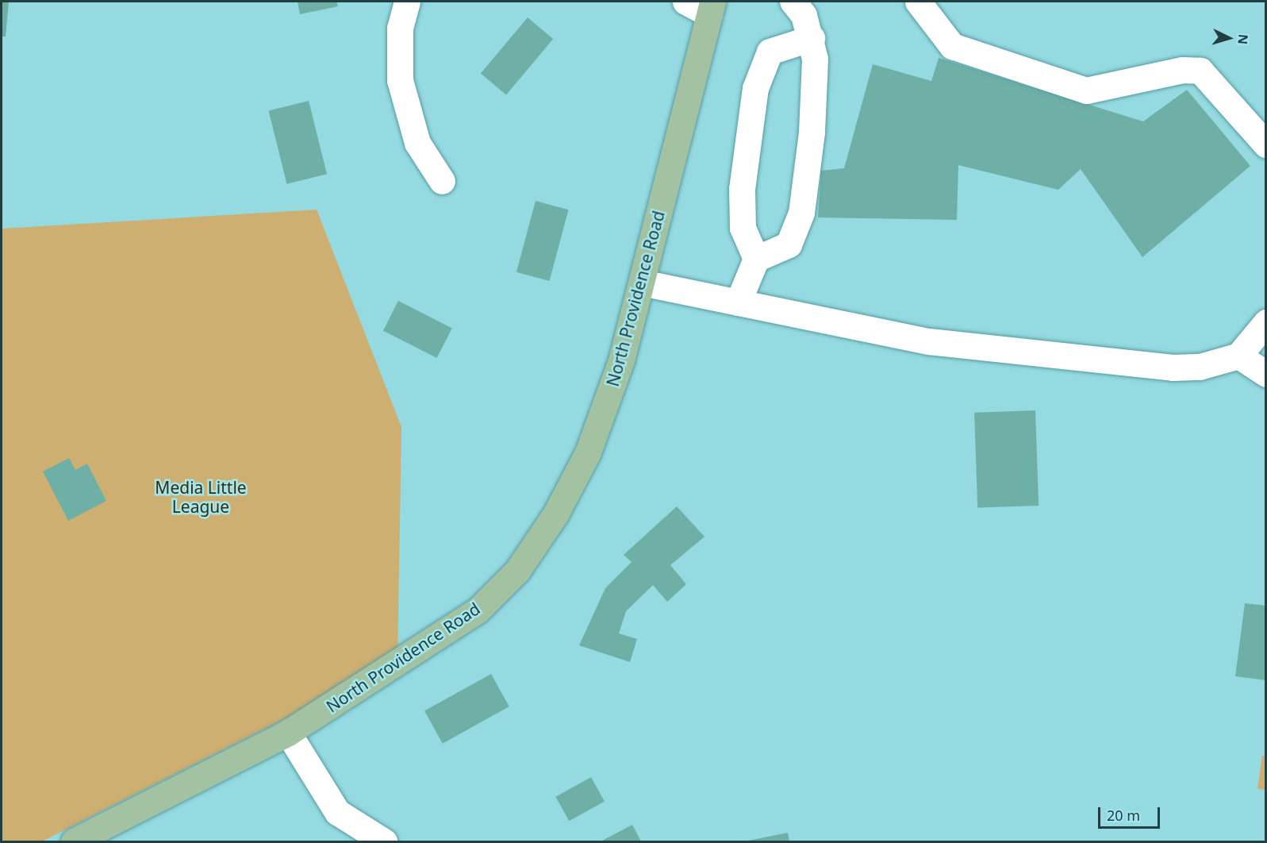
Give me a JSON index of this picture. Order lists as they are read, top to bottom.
{
  "streets": {
    "main road": ["North Providence Road"]
  },
  "parks": ["Media Little League"],
  "scale_bar": "20 m",
  "north": "right"
}
